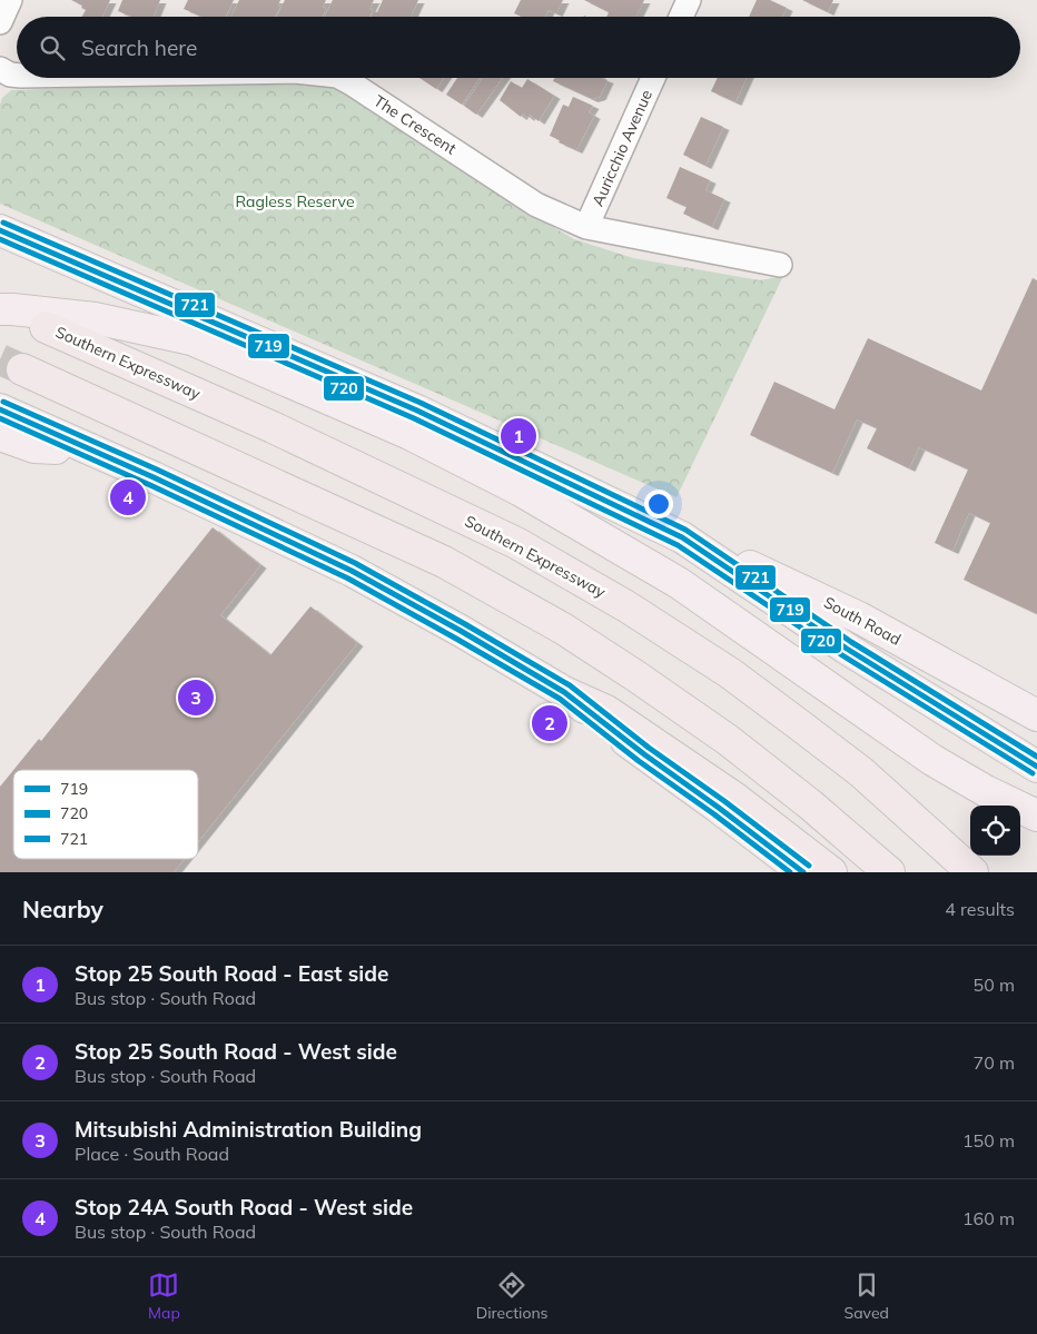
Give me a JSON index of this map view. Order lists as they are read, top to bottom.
{
  "streets": {
    "highway": ["Southern Expressway", "South Road"],
    "street": ["The Crescent", "Auricchio Avenue"]
  },
  "crossings": [
    ["The Crescent", "Auricchio Avenue"]
  ],
  "parks": ["Ragless Reserve"],
  "lines": ["transit line 721", "transit line 719", "transit line 720"],
  "legend": ["719", "720", "721"],
  "page": {
    "search": "Search here",
    "pins": [
      "1",
      "4",
      "3",
      "2"
    ],
    "heading": ["Nearby", "4 results"],
    "list": [
      {
        "mark": "1",
        "name": "Stop 25 South Road - East side",
        "note": "Bus stop · South Road",
        "value": "50 m"
      },
      {
        "mark": "2",
        "name": "Stop 25 South Road - West side",
        "note": "Bus stop · South Road",
        "value": "70 m"
      },
      {
        "mark": "3",
        "name": "Mitsubishi Administration Building",
        "note": "Place · South Road",
        "value": "150 m"
      },
      {
        "mark": "4",
        "name": "Stop 24A South Road - West side",
        "note": "Bus stop · South Road",
        "value": "160 m"
      }
    ],
    "nav": ["Map", "Directions", "Saved"]
  }
}
